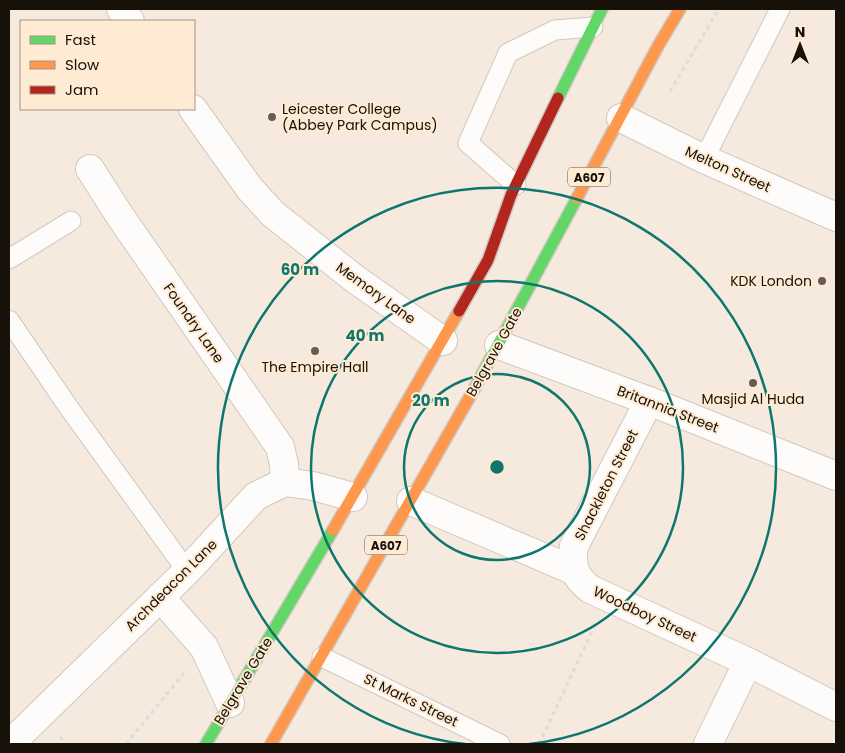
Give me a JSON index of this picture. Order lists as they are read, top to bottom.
{
  "streets": {
    "main road": ["A607", "Belgrave Gate"],
    "street": [
      "Melton Street",
      "Memory Lane",
      "Foundry Lane",
      "Britannia Street",
      "Shackleton Street",
      "Archdeacon Lane",
      "Woodboy Street"
    ],
    "lane": ["St Marks Street"]
  },
  "crossings": [
    ["Melton Street", "Belgrave Gate"],
    ["Memory Lane", "Belgrave Gate"],
    ["Foundry Lane", "Archdeacon Lane"],
    ["Belgrave Gate", "Britannia Street"],
    ["Belgrave Gate", "Woodboy Street"],
    ["Belgrave Gate", "St Marks Street"],
    ["Britannia Street", "Shackleton Street"],
    ["Shackleton Street", "Woodboy Street"]
  ],
  "places": [
    "Leicester College (Abbey Park Campus)",
    "KDK London",
    "The Empire Hall",
    "Masjid Al Huda"
  ],
  "legend": ["Fast", "Slow", "Jam"],
  "north": "top",
  "rings": ["60 m", "40 m", "20 m"]
}
